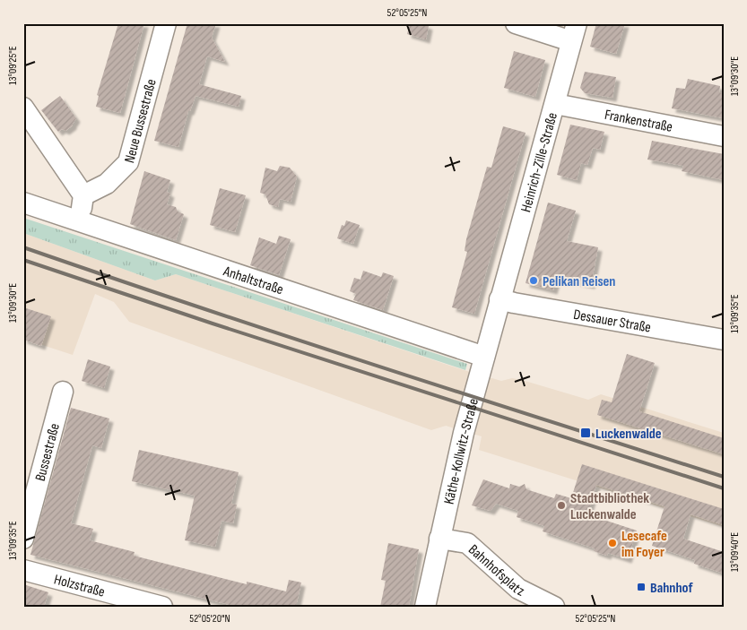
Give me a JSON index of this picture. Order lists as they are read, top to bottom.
{
  "streets": {
    "street": [
      "Neue Bussestraße",
      "Frankenstraße",
      "Heinrich-Zille-Straße",
      "Anhaltstraße",
      "Dessauer Straße",
      "Käthe-Kollwitz-Straße",
      "Bussestraße",
      "Bahnhofsplatz",
      "Holzstraße"
    ]
  },
  "crossings": [
    ["Frankenstraße", "Heinrich-Zille-Straße"],
    ["Heinrich-Zille-Straße", "Dessauer Straße"],
    ["Heinrich-Zille-Straße", "Käthe-Kollwitz-Straße"],
    ["Anhaltstraße", "Käthe-Kollwitz-Straße"],
    ["Dessauer Straße", "Käthe-Kollwitz-Straße"],
    ["Käthe-Kollwitz-Straße", "Bahnhofsplatz"]
  ],
  "places": {
    "other": ["Pelikan Reisen", "Stadtbibliothek Luckenwalde", "Lesecafe im Foyer"],
    "transit": ["Luckenwalde", "Bahnhof"]
  },
  "coordinates": [
    "52°05'25\"N",
    "13°09'25\"E",
    "13°09'30\"E",
    "13°09'35\"E",
    "13°09'40\"E",
    "52°05'20\"N"
  ]
}
